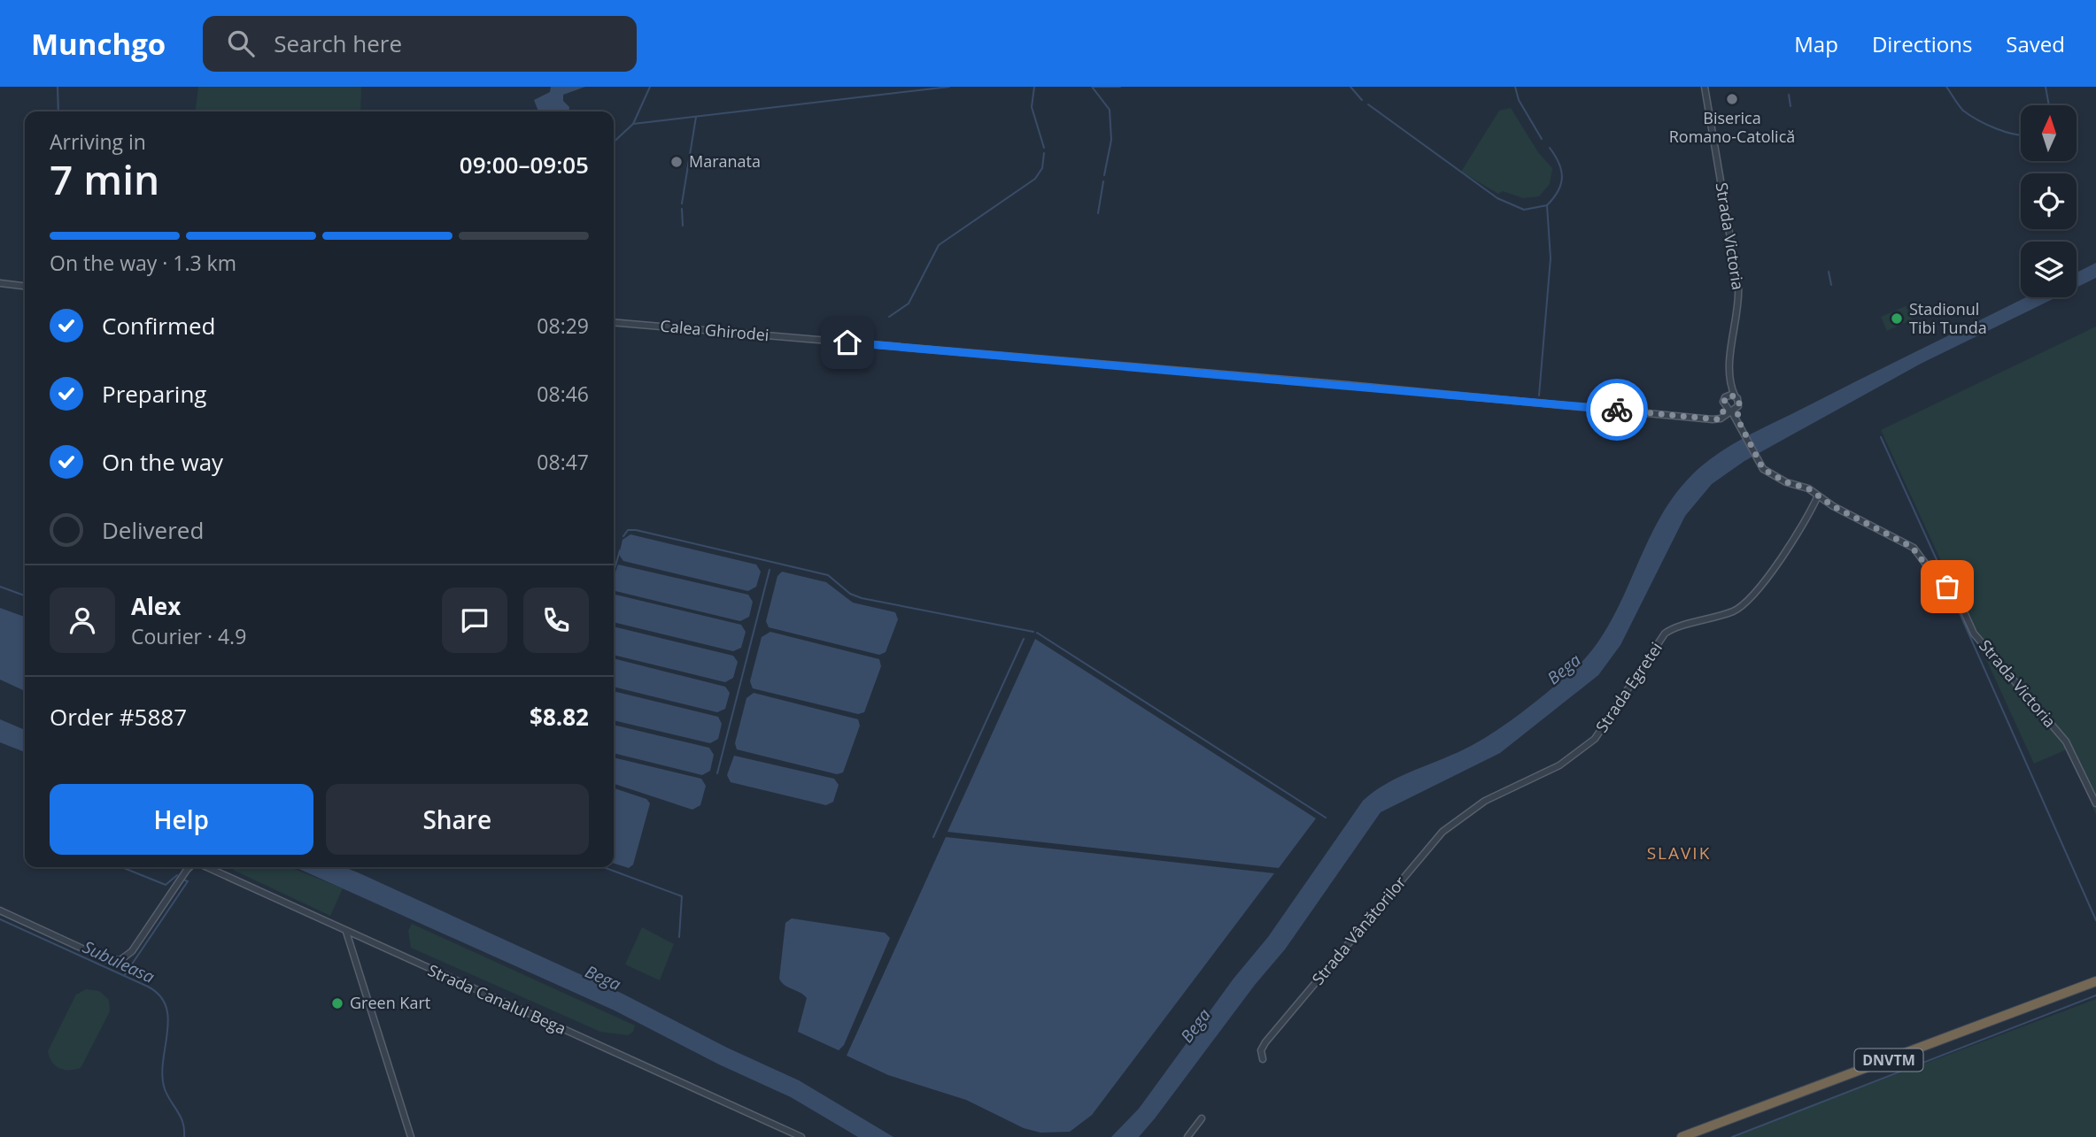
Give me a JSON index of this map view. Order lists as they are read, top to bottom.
{
  "streets": {
    "highway": ["DNVTM"],
    "street": [
      "Strada Victoria",
      "Calea Ghirodei",
      "Strada Egretei",
      "Strada Vânătorilor",
      "Strada Canalul Bega"
    ]
  },
  "crossings": [
    ["Strada Victoria", "Calea Ghirodei"],
    ["Strada Victoria", "Strada Egretei"],
    ["Strada Egretei", "Strada Vânătorilor"]
  ],
  "districts": ["SLAVIK"],
  "water": ["Bega", "Subuleasa"],
  "places": [
    "Biserica Romano-Catolică",
    "Maranata",
    "Stadionul Tibi Tunda",
    "Green Kart"
  ],
  "north": "top",
  "page": {
    "header": "Munchgo",
    "search": "Search here",
    "nav": ["Map", "Directions", "Saved"],
    "heading": ["7 min", "Arriving in", "09:00–09:05"],
    "panel": [
      "Alex",
      "Courier · 4.9",
      "Order #5887",
      "$8.82"
    ],
    "bar": "On the way · 1.3 km",
    "list": [
      ["Confirmed", "08:29"],
      ["Preparing", "08:46"],
      ["On the way", "08:47"],
      "Delivered"
    ],
    "buttons": ["Help", "Share"]
  }
}
